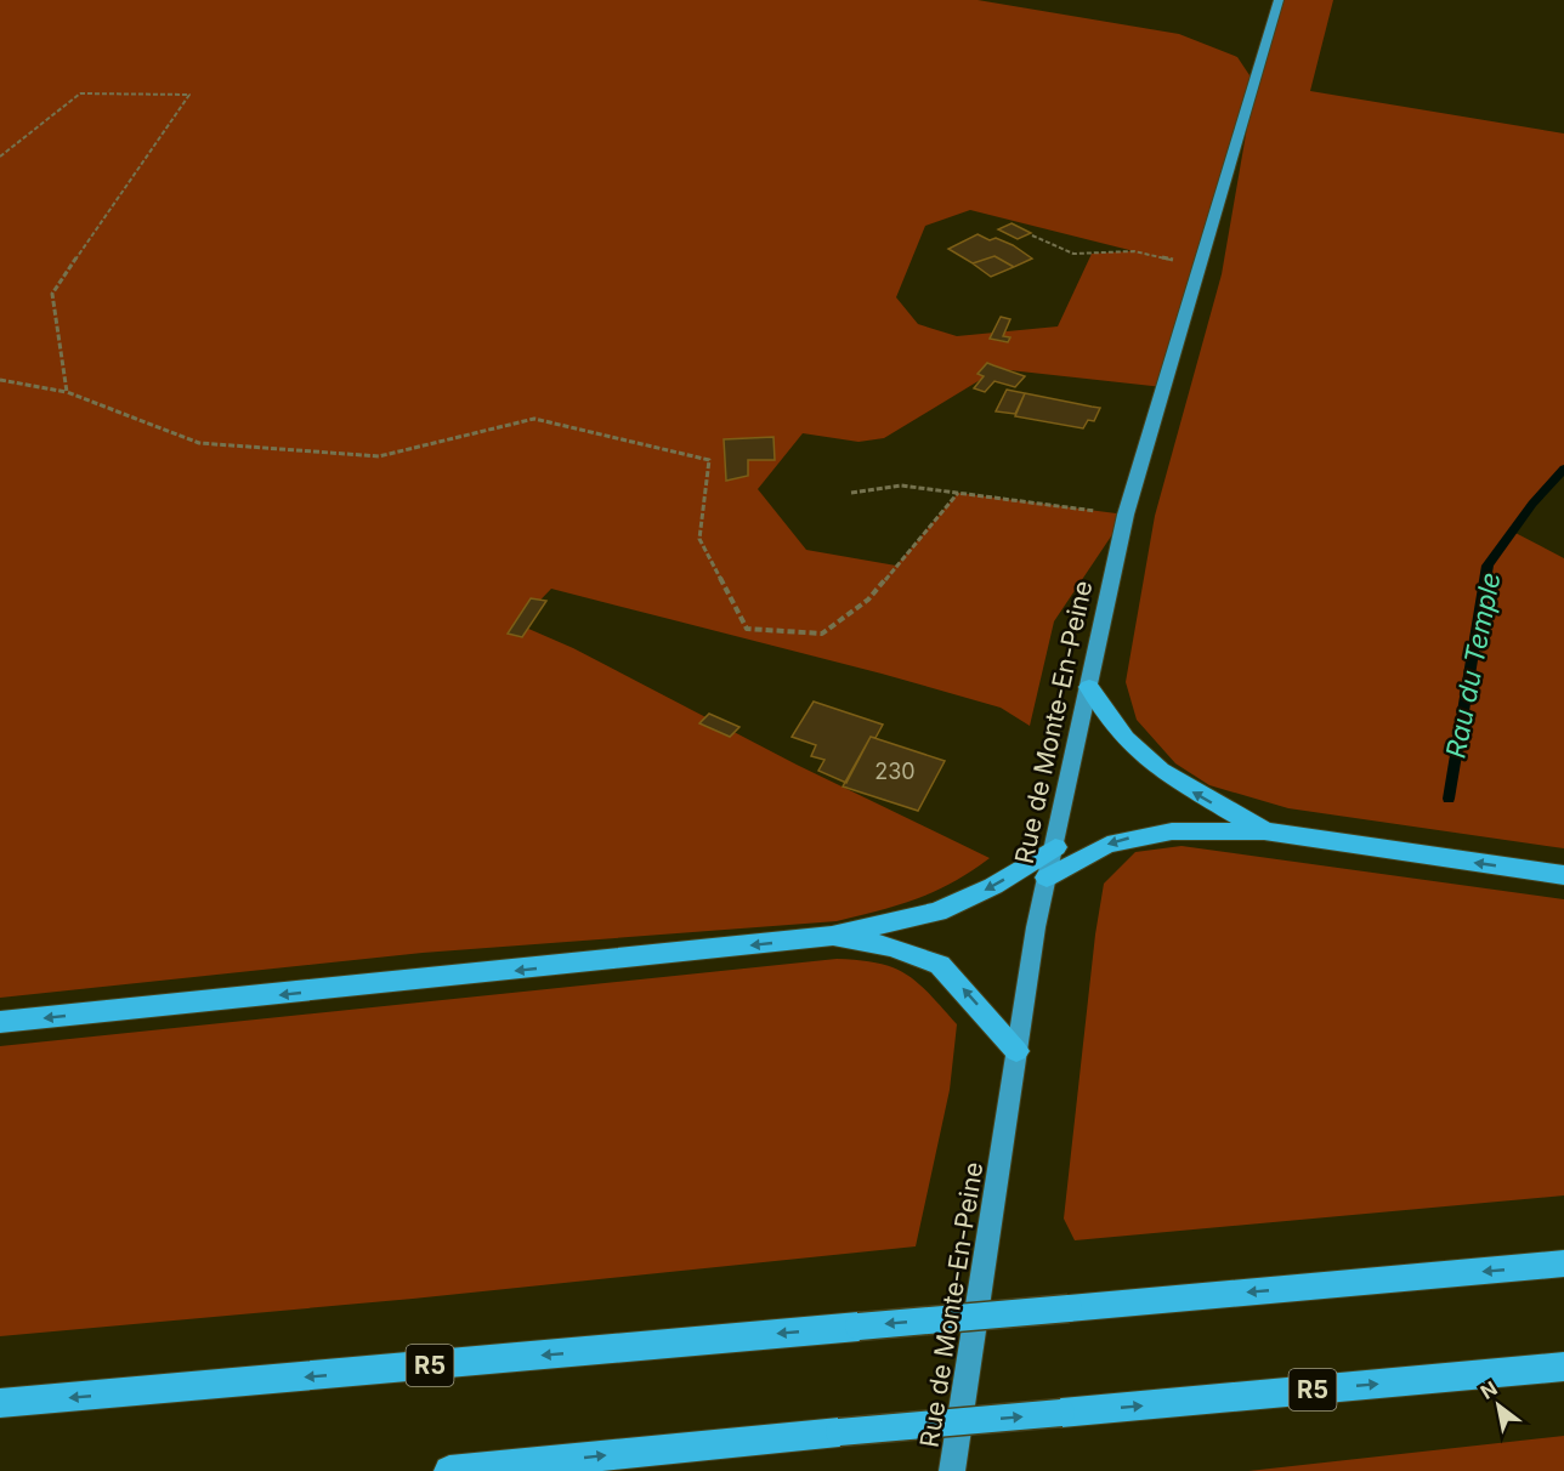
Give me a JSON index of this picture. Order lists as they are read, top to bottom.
{
  "streets": {
    "highway": ["R5"],
    "main road": ["Rue de Monte-En-Peine"]
  },
  "water": ["Rau du Temple"],
  "house_numbers": ["230"],
  "north": "top left"
}
